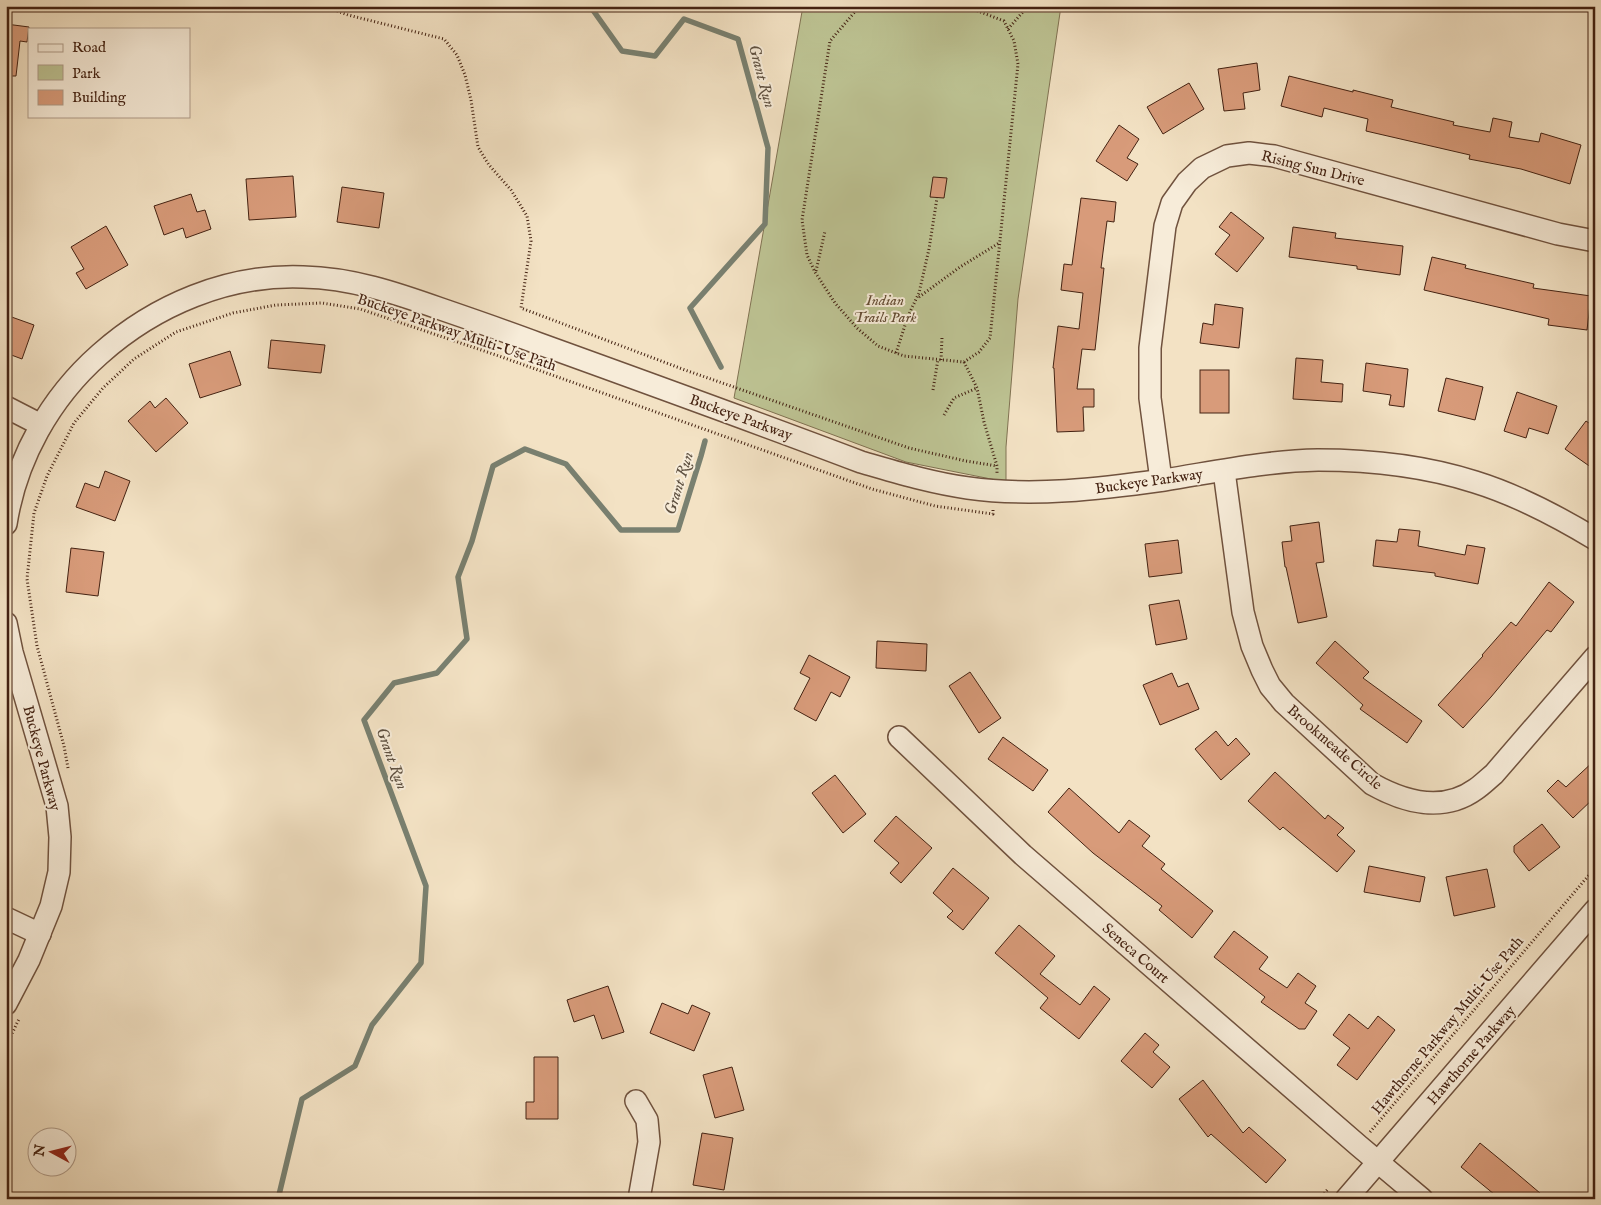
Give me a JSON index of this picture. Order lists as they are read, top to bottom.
{
  "streets": {
    "street": [
      "Rising Sun Drive",
      "Buckeye Parkway",
      "Brookmeade Circle",
      "Seneca Court",
      "Hawthorne Parkway"
    ],
    "path": ["Buckeye Parkway Multi-Use Path", "Hawthorne Parkway Multi-Use Path"]
  },
  "crossings": [
    ["Rising Sun Drive", "Buckeye Parkway"],
    ["Buckeye Parkway", "Brookmeade Circle"],
    ["Seneca Court", "Hawthorne Parkway Multi-Use Path"],
    ["Seneca Court", "Hawthorne Parkway"]
  ],
  "water": ["Grant Run"],
  "parks": ["Indian Trails Park"],
  "legend": ["Road", "Park", "Building"],
  "north": "left"
}
